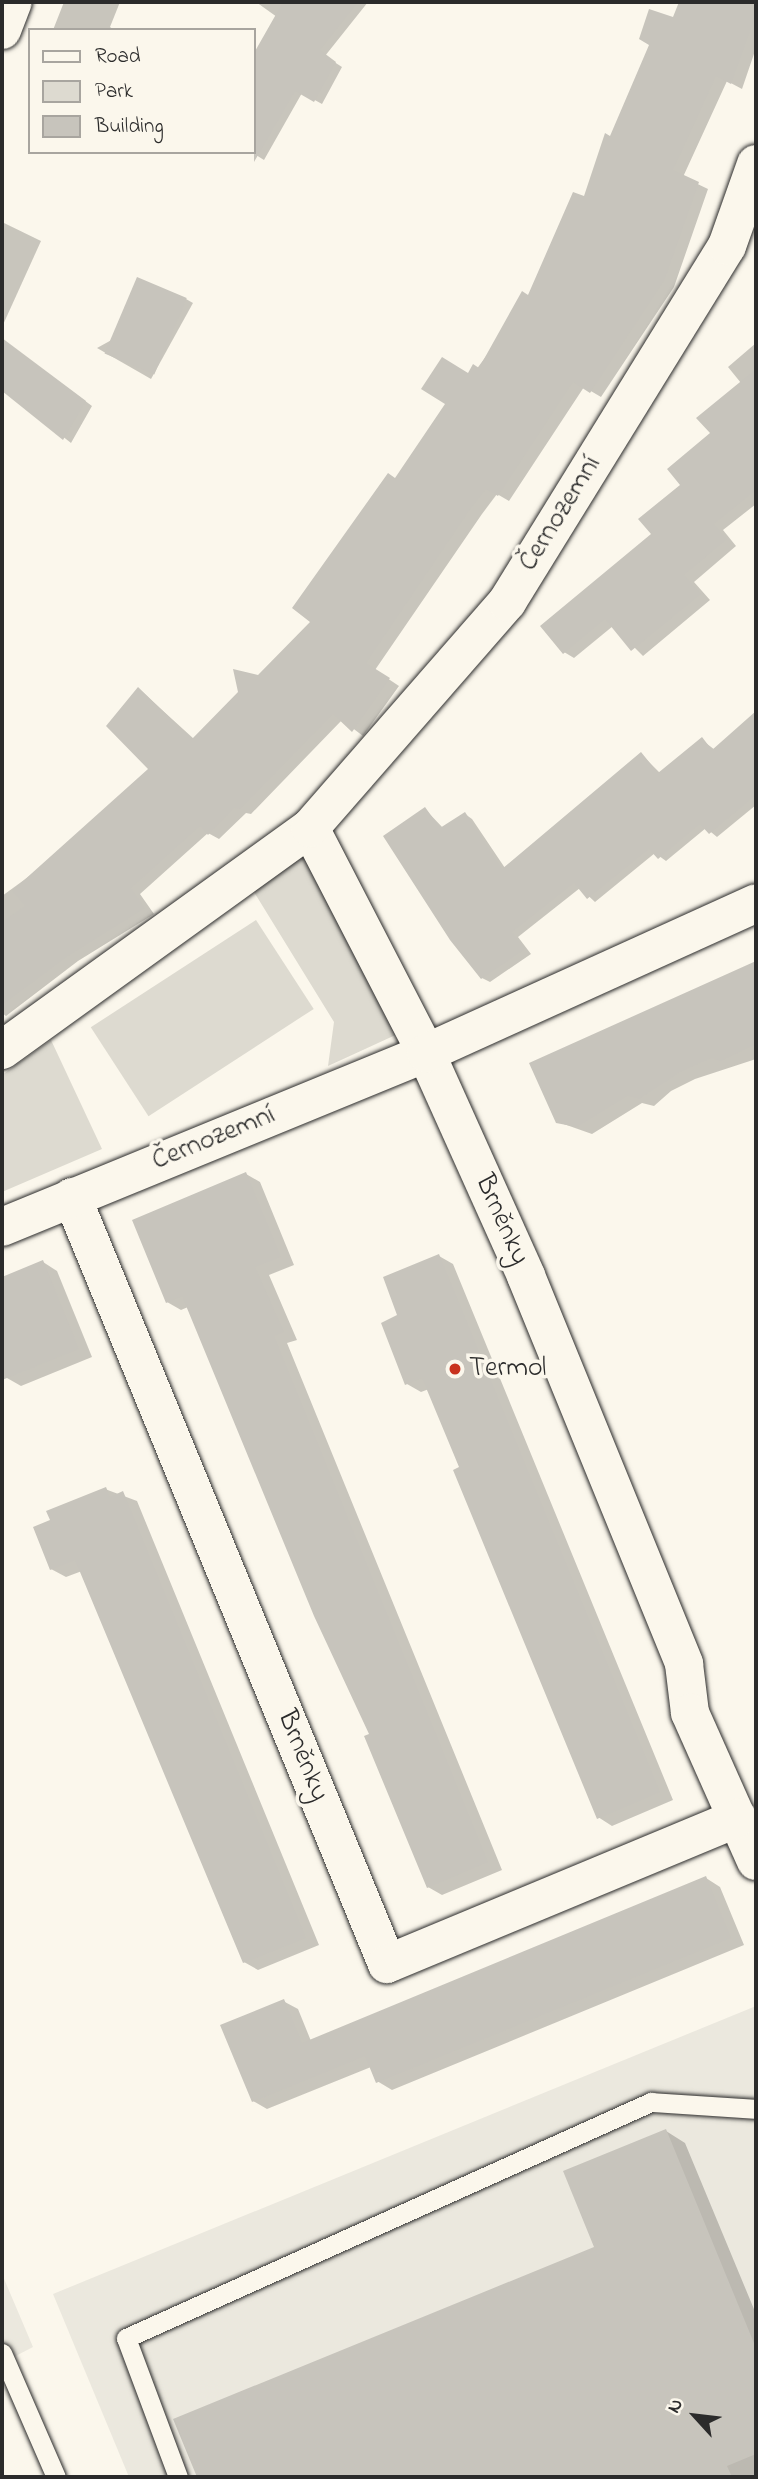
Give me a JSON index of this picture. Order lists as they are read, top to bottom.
{
  "streets": {
    "street": ["Černozemní", "Brněnky"]
  },
  "crossings": [
    ["Černozemní", "Brněnky"]
  ],
  "places": ["Termol"],
  "legend": ["Road", "Park", "Building"],
  "north": "top left"
}
